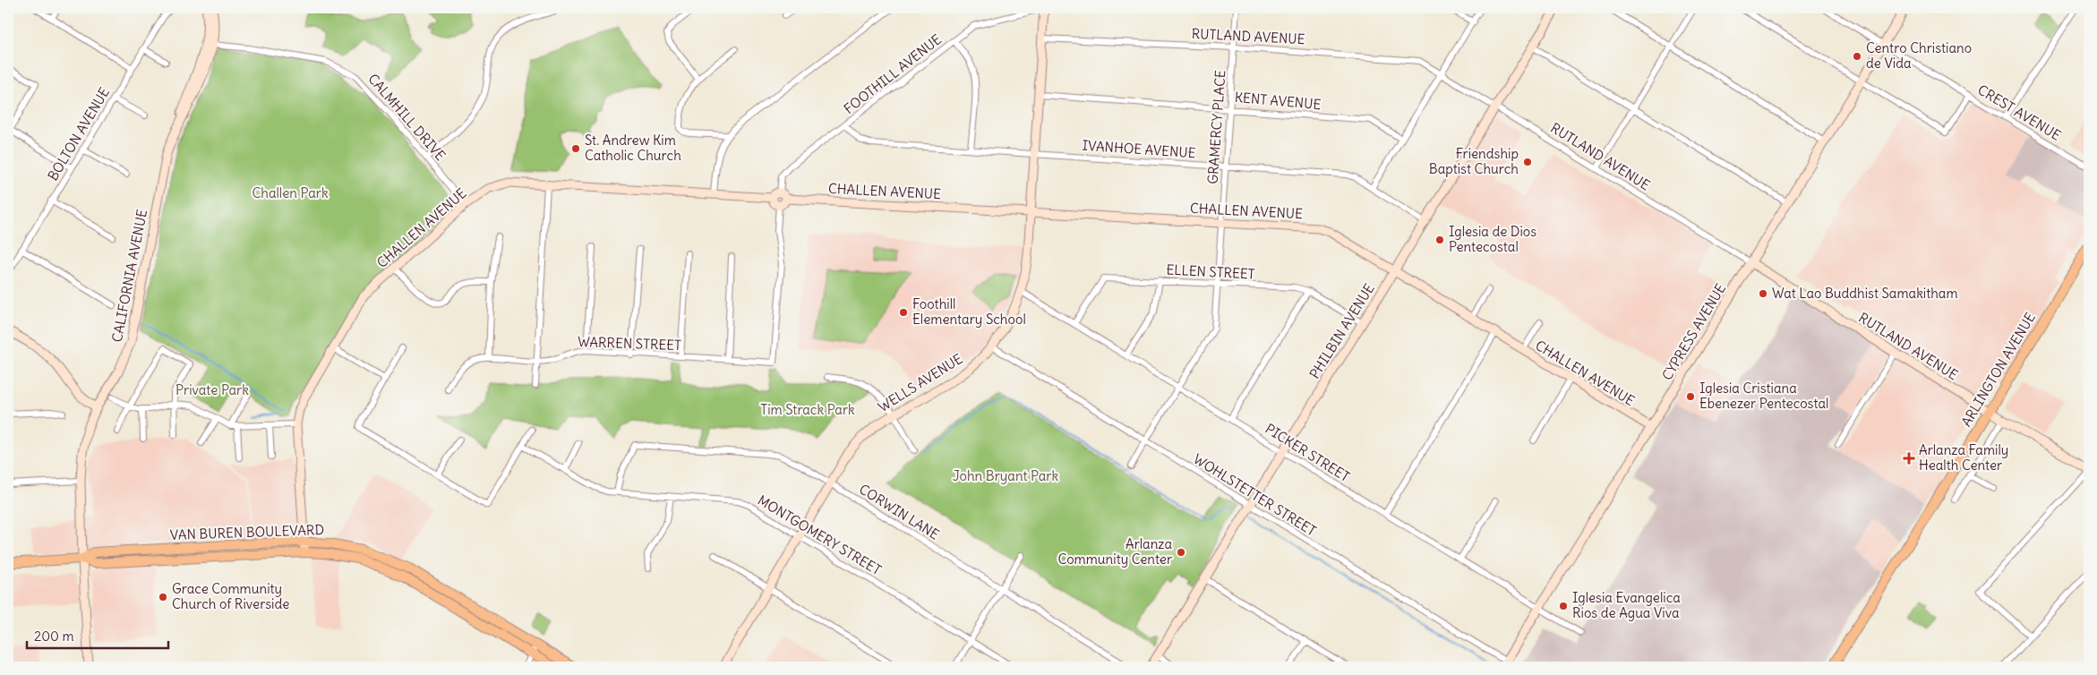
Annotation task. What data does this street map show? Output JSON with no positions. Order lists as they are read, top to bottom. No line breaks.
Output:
{"streets":{"main road":["ARLINGTON AVENUE","VAN BUREN BOULEVARD"],"street":["RUTLAND AVENUE","FOOTHILL AVENUE","KENT AVENUE","CREST AVENUE","CALMHILL DRIVE","GRAMERCY PLACE","BOLTON AVENUE","IVANHOE AVENUE","CHALLEN AVENUE","ELLEN STREET","CALIFORNIA AVENUE","PHILBIN AVENUE","CYPRESS AVENUE","WARREN STREET","WELLS AVENUE","PICKER STREET","WOHLSTETTER STREET","CORWIN LANE","MONTGOMERY STREET"]},"crossings":[["RUTLAND AVENUE","GRAMERCY PLACE"],["RUTLAND AVENUE","PHILBIN AVENUE"],["RUTLAND AVENUE","CYPRESS AVENUE"],["RUTLAND AVENUE","ARLINGTON AVENUE"],["RUTLAND AVENUE","WELLS AVENUE"],["FOOTHILL AVENUE","IVANHOE AVENUE"],["FOOTHILL AVENUE","CHALLEN AVENUE"],["FOOTHILL AVENUE","WARREN STREET"],["FOOTHILL AVENUE","WELLS AVENUE"],["KENT AVENUE","GRAMERCY PLACE"],["KENT AVENUE","WELLS AVENUE"],["CREST AVENUE","CYPRESS AVENUE"],["CALMHILL DRIVE","CHALLEN AVENUE"],["CALMHILL DRIVE","CALIFORNIA AVENUE"],["GRAMERCY PLACE","IVANHOE AVENUE"],["GRAMERCY PLACE","CHALLEN AVENUE"],["GRAMERCY PLACE","ELLEN STREET"],["GRAMERCY PLACE","PICKER STREET"],["GRAMERCY PLACE","WOHLSTETTER STREET"],["IVANHOE AVENUE","PHILBIN AVENUE"],["IVANHOE AVENUE","WELLS AVENUE"],["CHALLEN AVENUE","PHILBIN AVENUE"],["CHALLEN AVENUE","CYPRESS AVENUE"],["CHALLEN AVENUE","WARREN STREET"],["CHALLEN AVENUE","WELLS AVENUE"],["CHALLEN AVENUE","VAN BUREN BOULEVARD"],["ELLEN STREET","PHILBIN AVENUE"],["ELLEN STREET","PICKER STREET"],["CALIFORNIA AVENUE","VAN BUREN BOULEVARD"],["PHILBIN AVENUE","PICKER STREET"],["PHILBIN AVENUE","WOHLSTETTER STREET"],["CYPRESS AVENUE","PICKER STREET"],["CYPRESS AVENUE","WOHLSTETTER STREET"],["WELLS AVENUE","PICKER STREET"],["WELLS AVENUE","WOHLSTETTER STREET"],["WELLS AVENUE","CORWIN LANE"],["WELLS AVENUE","MONTGOMERY STREET"],["CORWIN LANE","MONTGOMERY STREET"]],"parks":["Challen Park","Private Park","Tim Strack Park","John Bryant Park"],"places":{"other":["Centro Christiano de Vida","St. Andrew Kim Catholic Church","Friendship Baptist Church","Iglesia de Dios Pentecostal","Wat Lao Buddhist Samakitham","Foothill Elementary School","Iglesia Cristiana Ebenezer Pentecostal","Arlanza Community Center","Grace Community Church of Riverside","Iglesia Evangelica Rios de Agua Viva"],"health":["Arlanza Family Health Center"]},"scale_bar":"200 m"}
